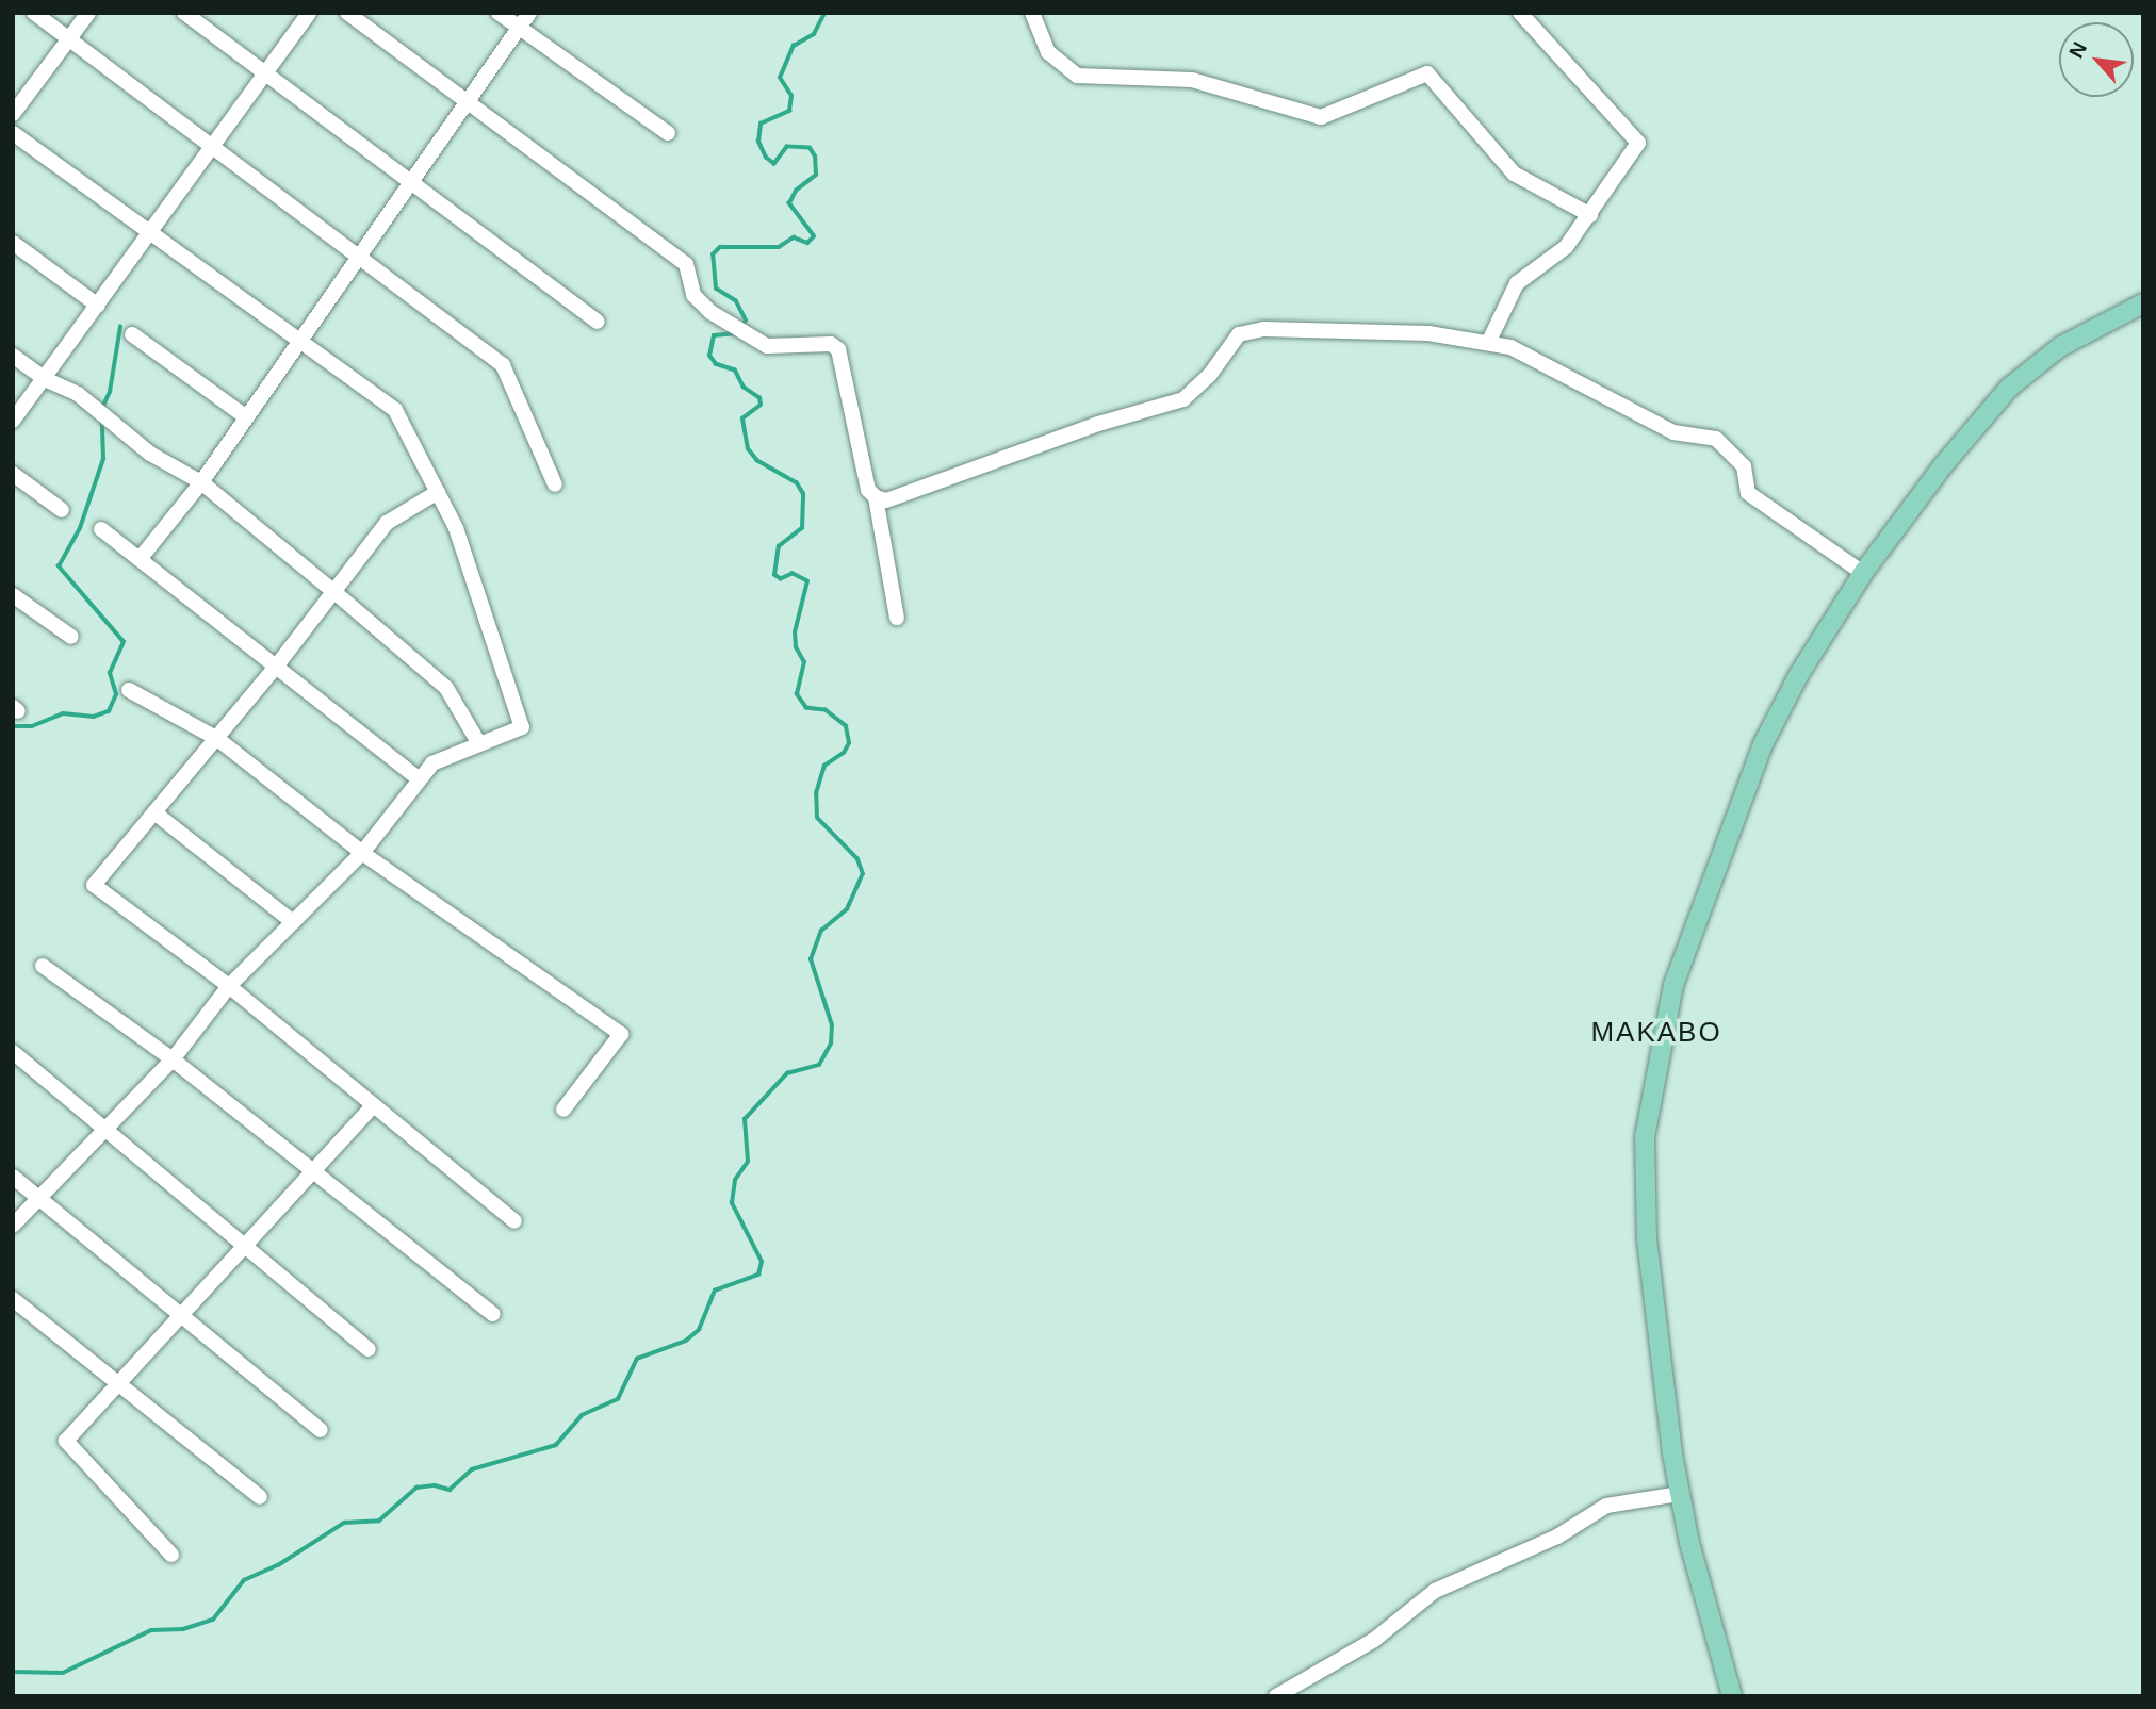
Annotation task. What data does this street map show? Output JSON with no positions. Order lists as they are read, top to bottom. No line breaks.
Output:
{"districts":["MAKABO"],"north":"top left"}
